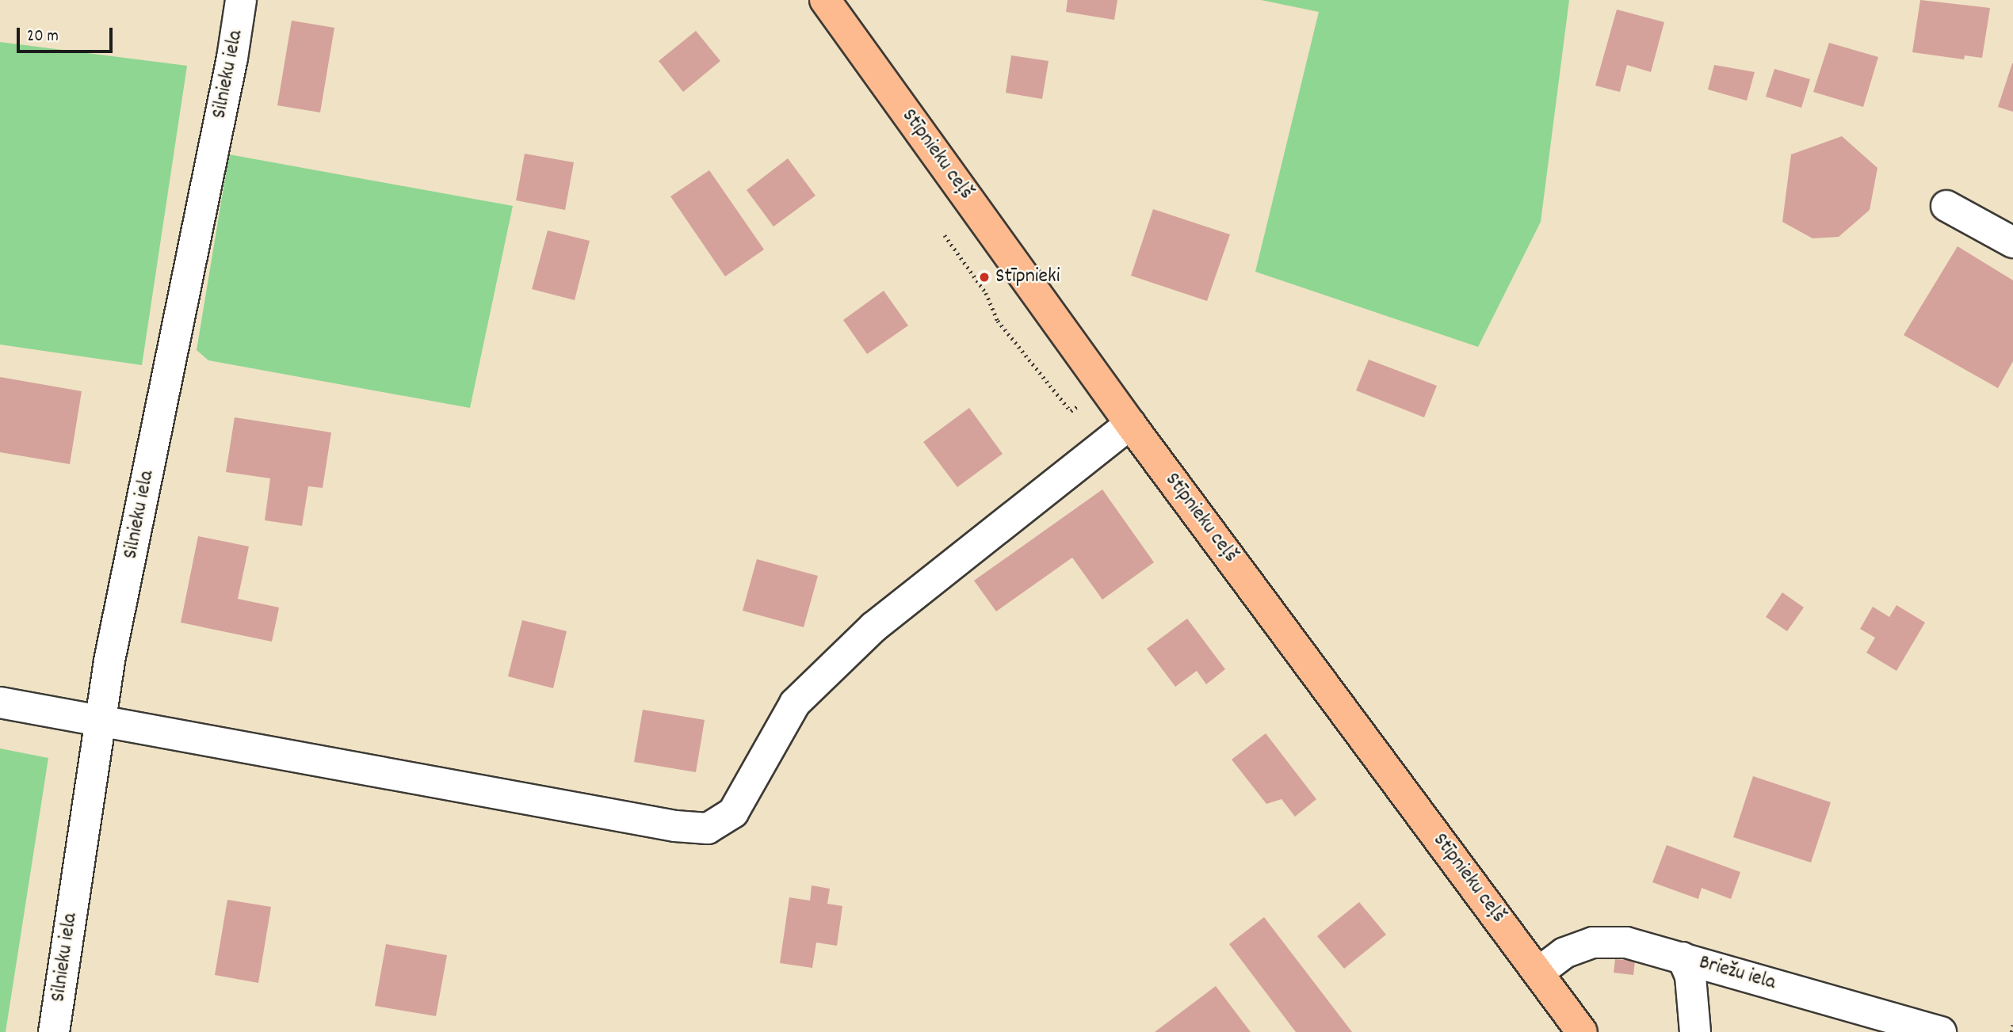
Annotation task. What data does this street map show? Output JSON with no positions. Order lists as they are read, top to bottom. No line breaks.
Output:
{"streets":{"main road":["Stīpnieku ceļš"],"street":["Silnieku iela","Briežu iela"]},"crossings":[["Stīpnieku ceļš","Briežu iela"]],"places":["Stīpnieki"],"scale_bar":"20 m"}
